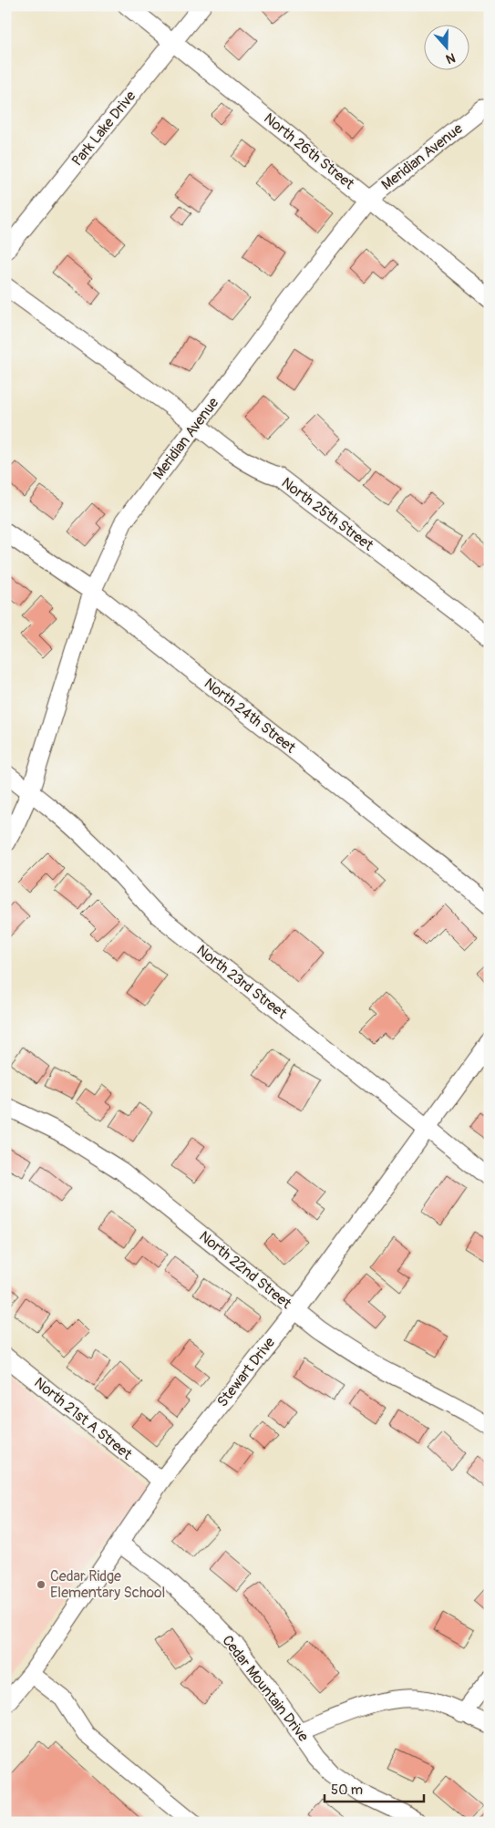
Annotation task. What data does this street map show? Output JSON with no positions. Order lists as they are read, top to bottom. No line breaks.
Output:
{"streets":{"street":["Park Lake Drive","North 26th Street","Meridian Avenue","North 25th Street","North 24th Street","North 23rd Street","North 22nd Street","Stewart Drive","North 21st A Street","Cedar Mountain Drive"]},"crossings":[["Park Lake Drive","North 26th Street"],["North 26th Street","Meridian Avenue"],["Meridian Avenue","North 25th Street"],["Meridian Avenue","North 24th Street"],["Meridian Avenue","North 23rd Street"],["North 23rd Street","Stewart Drive"],["North 22nd Street","Stewart Drive"],["Stewart Drive","North 21st A Street"],["Stewart Drive","Cedar Mountain Drive"]],"places":["Cedar Ridge Elementary School"],"scale_bar":"50 m","north":"bottom"}
